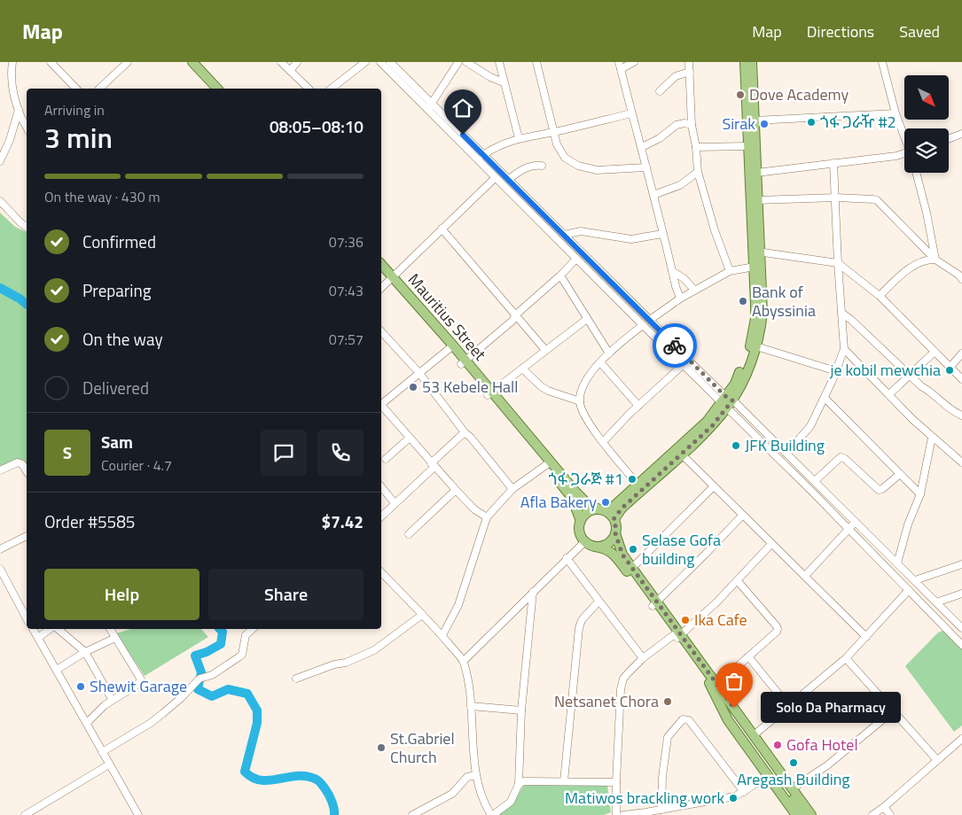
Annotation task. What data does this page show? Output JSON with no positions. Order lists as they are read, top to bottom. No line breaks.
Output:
{"streets":{"main road":["Mauritius Street"]},"places":["Dove Academy","ጎፋ ጋራዥ #2","Sirak","Bank of Abyssinia","je kobil mewchia","53 Kebele Hall","JFK Building","ጎፋ ጋራጅ #1","Afla Bakery","Selase Gofa building","Ika Cafe","Shewit Garage","Netsanet Chora","Solo Da Pharmacy","Gofa Hotel","St.Gabriel Church","Aregash Building","Matiwos brackling work"],"north":"bottom right","page":{"header":"Map","nav":["Map","Directions","Saved"],"heading":["3 min","Arriving in","08:05–08:10"],"panel":["Sam","Courier · 4.7","Order #5585","$7.42"],"bar":"On the way · 430 m","list":[["Confirmed","07:36"],["Preparing","07:43"],["On the way","07:57"],"Delivered"],"round":"S","buttons":["Help","Share"],"bubble":"Solo Da Pharmacy"}}
